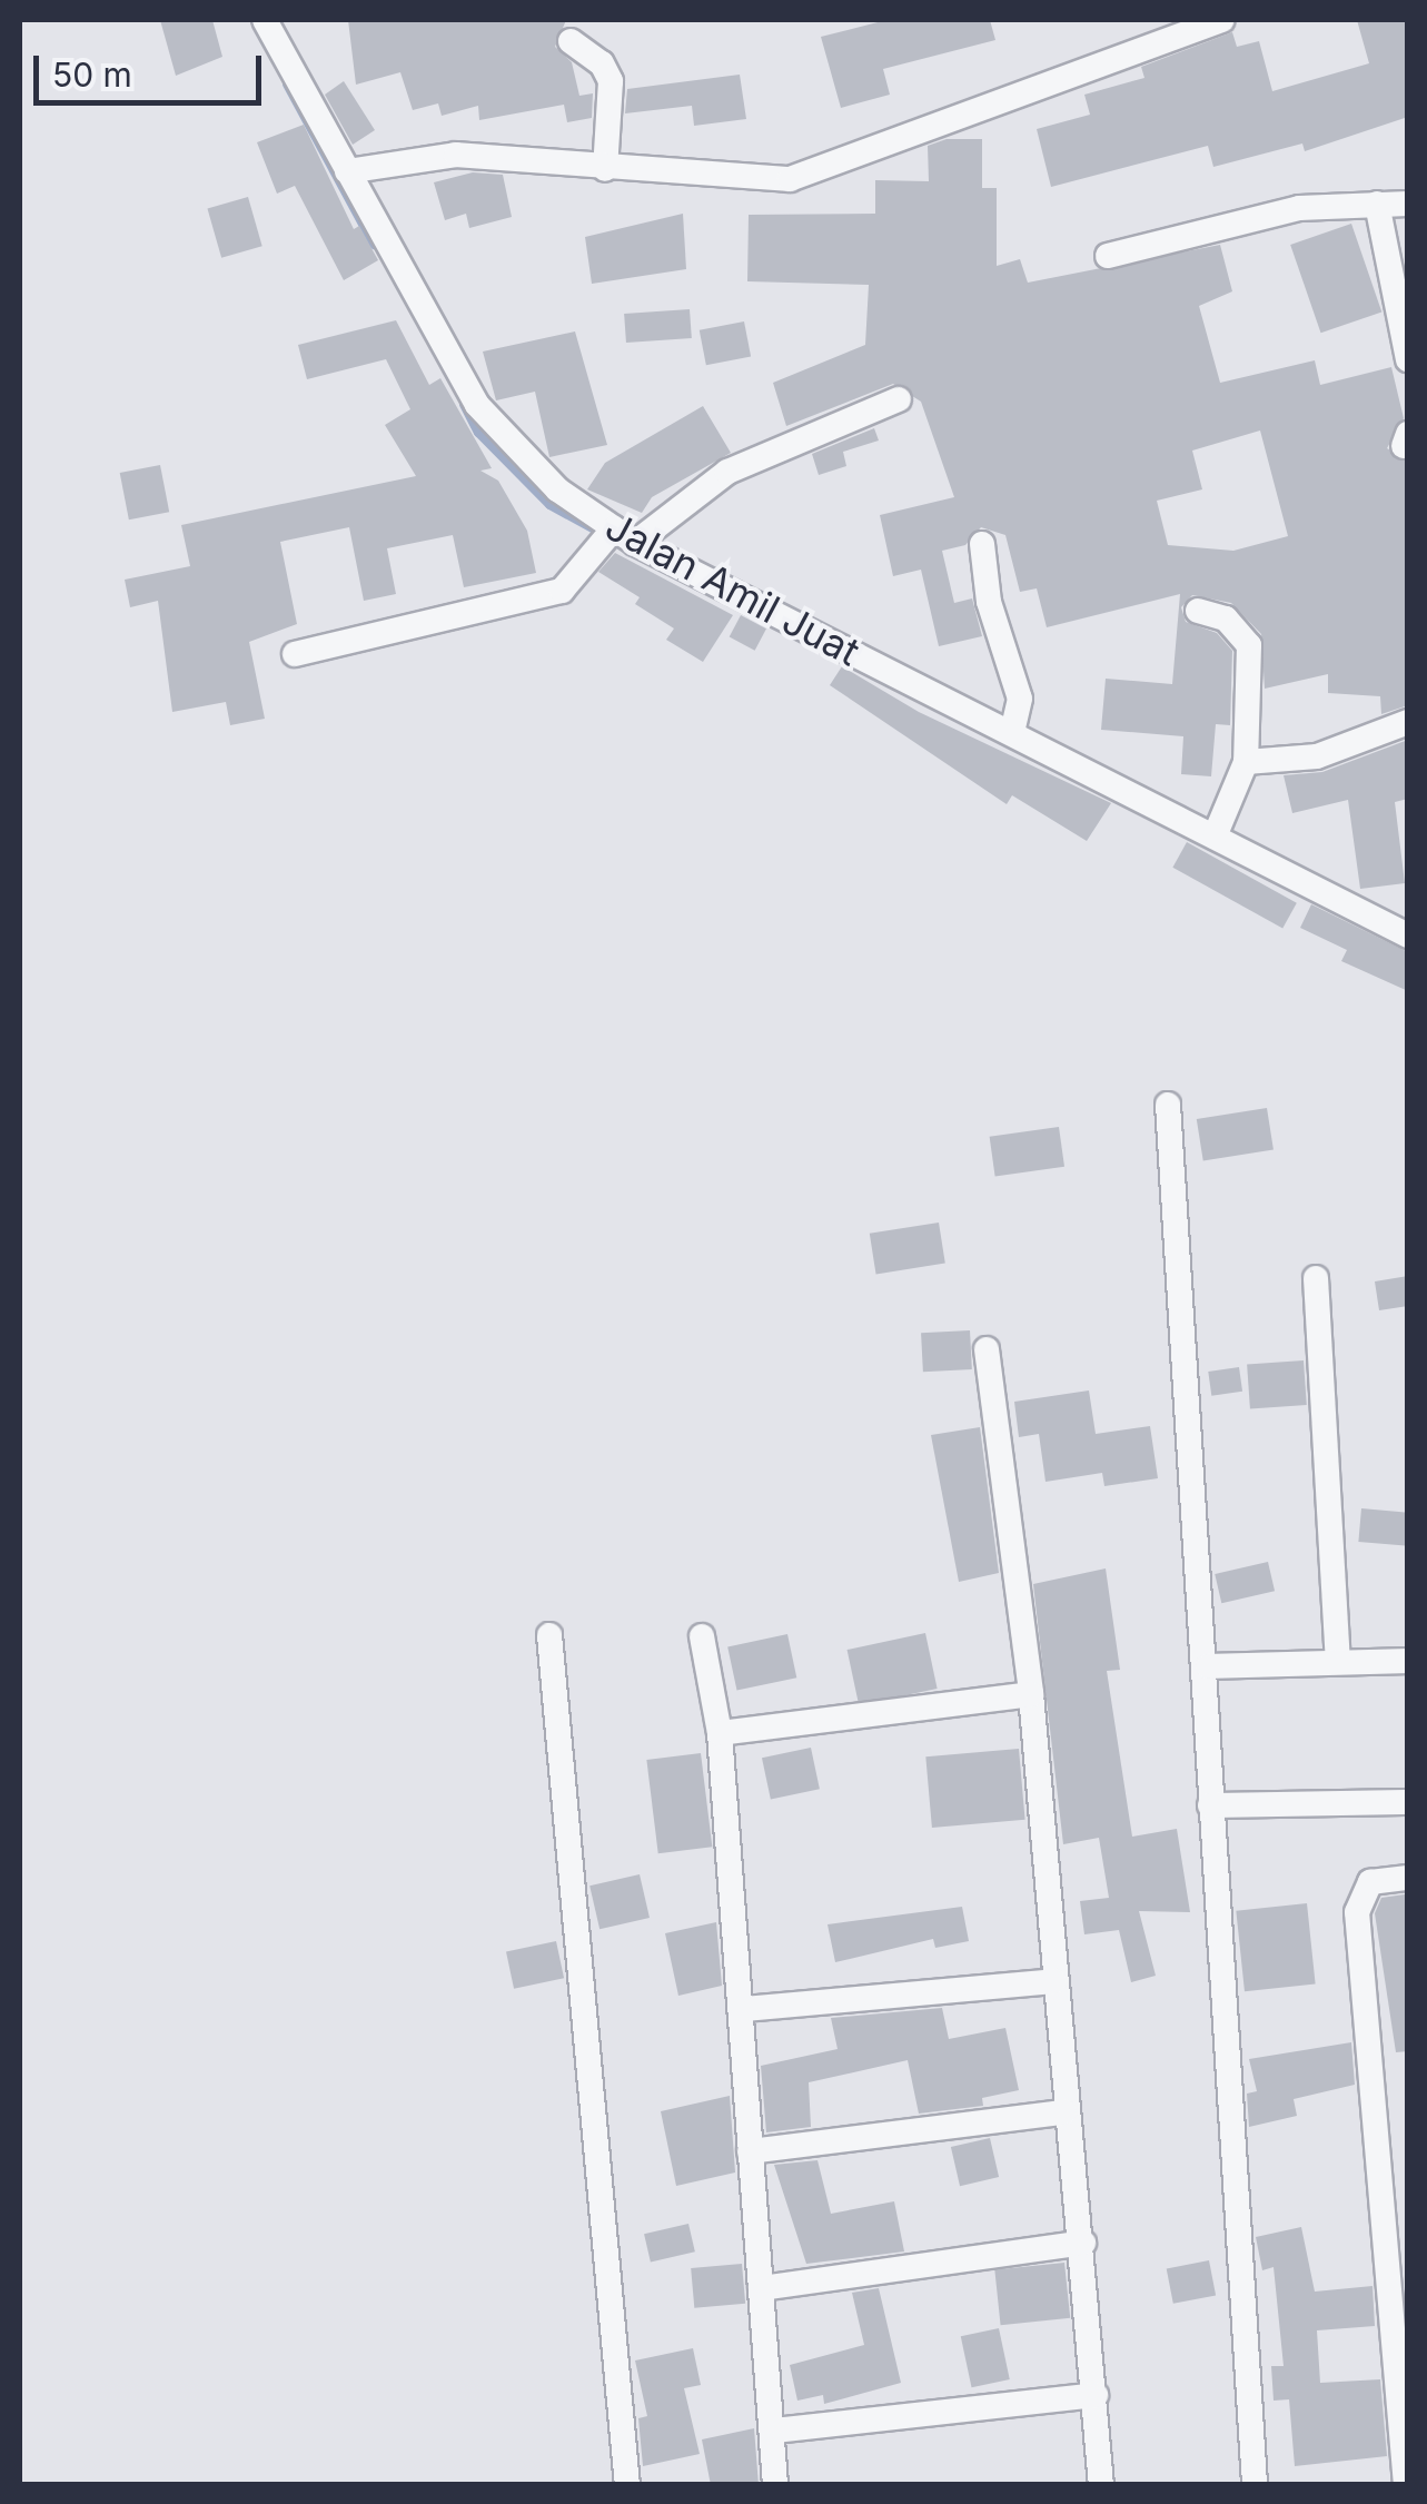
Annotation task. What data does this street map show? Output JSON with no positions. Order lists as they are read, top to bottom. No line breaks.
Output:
{"streets":{"street":["Jalan Amil Juat"]},"scale_bar":"50 m"}
